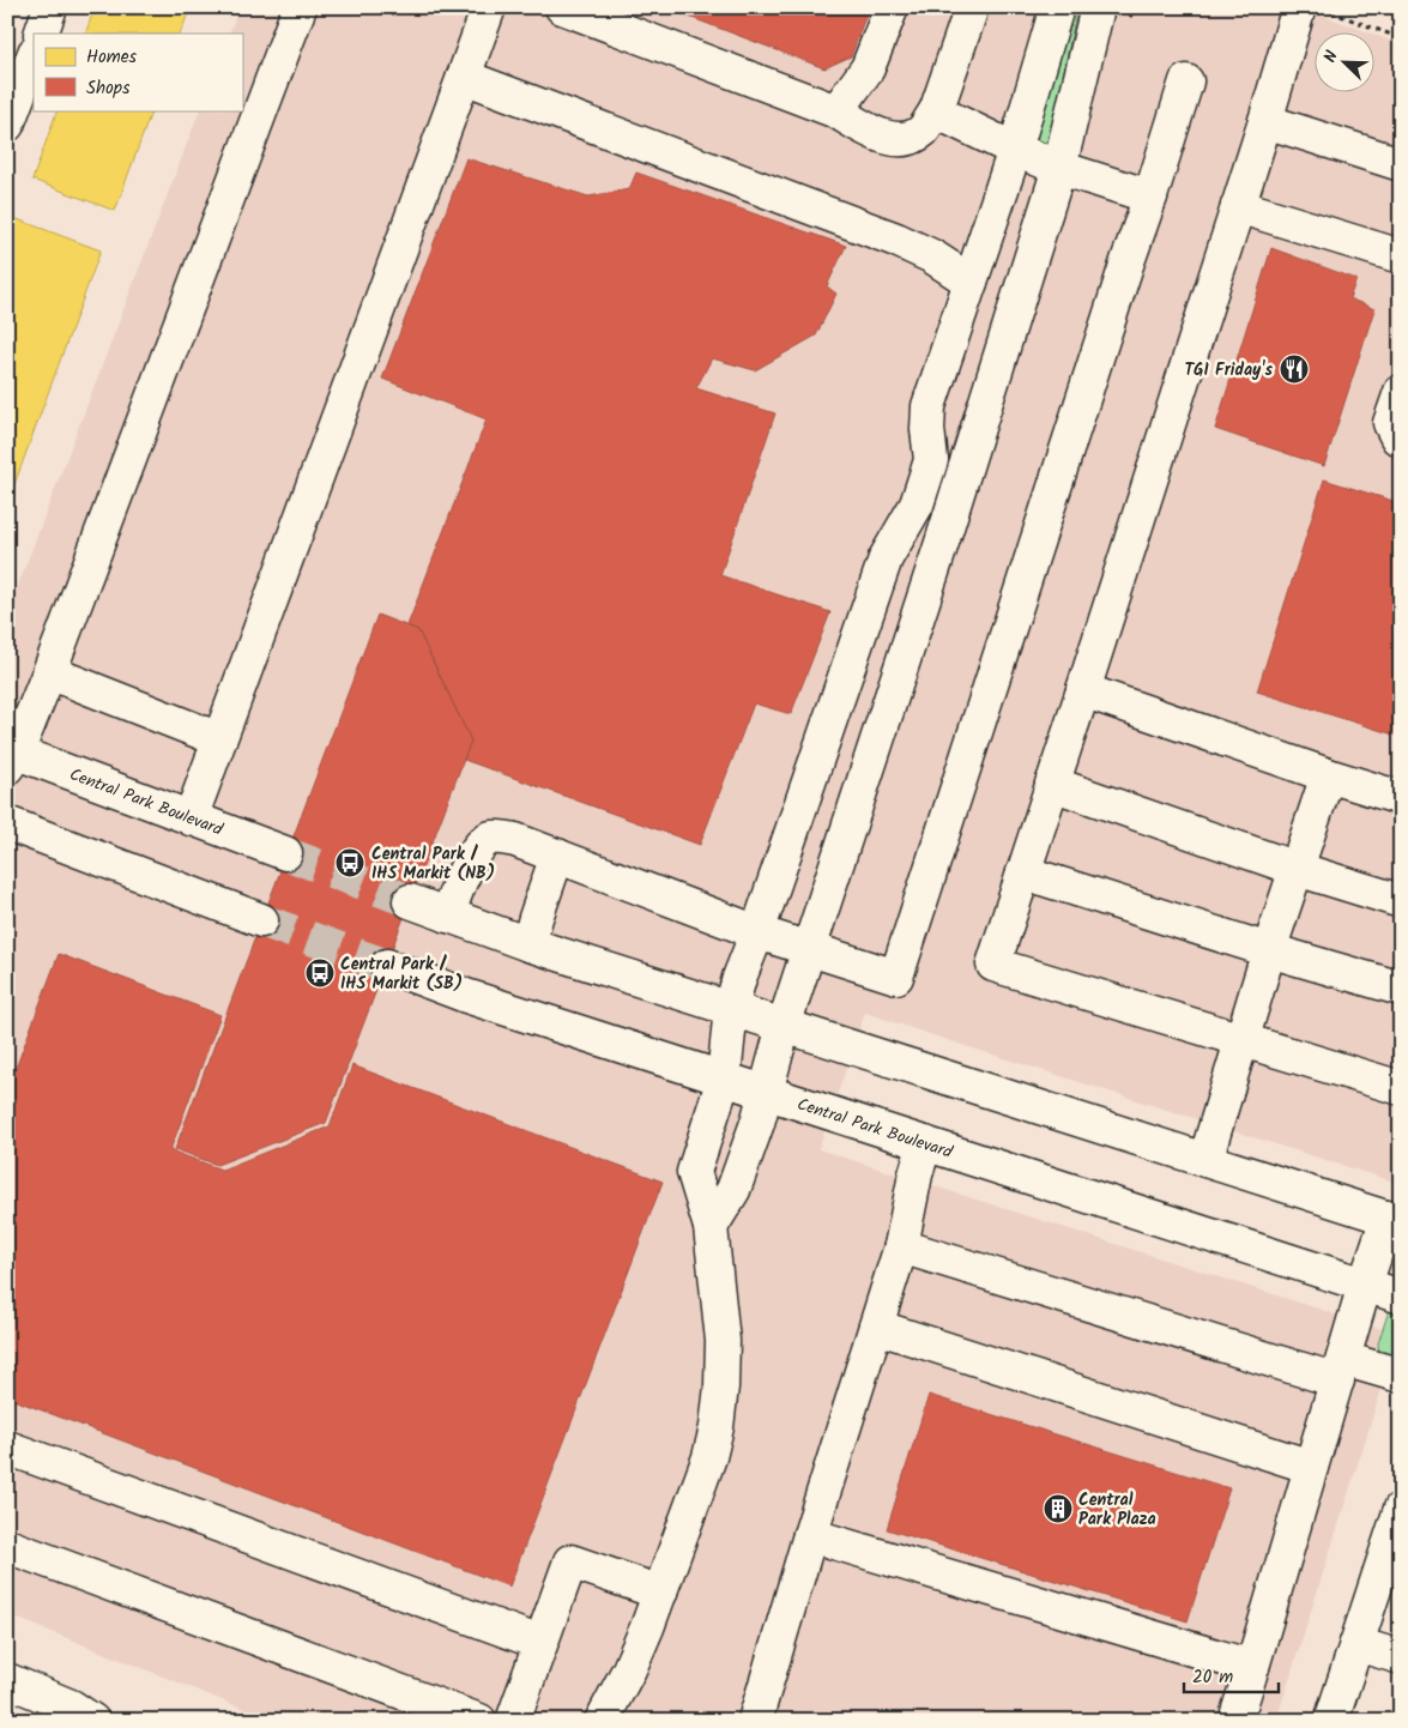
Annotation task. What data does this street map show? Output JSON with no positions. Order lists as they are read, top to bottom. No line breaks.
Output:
{"streets":{"street":["Central Park Boulevard"]},"places":{"restaurant":["TGI Friday's"],"bus stop":["Central Park / IHS Markit (NB)","Central Park / IHS Markit (SB)"],"building":["Central Park Plaza"]},"legend":["Homes","Shops"],"scale_bar":"20 m","north":"top left"}
